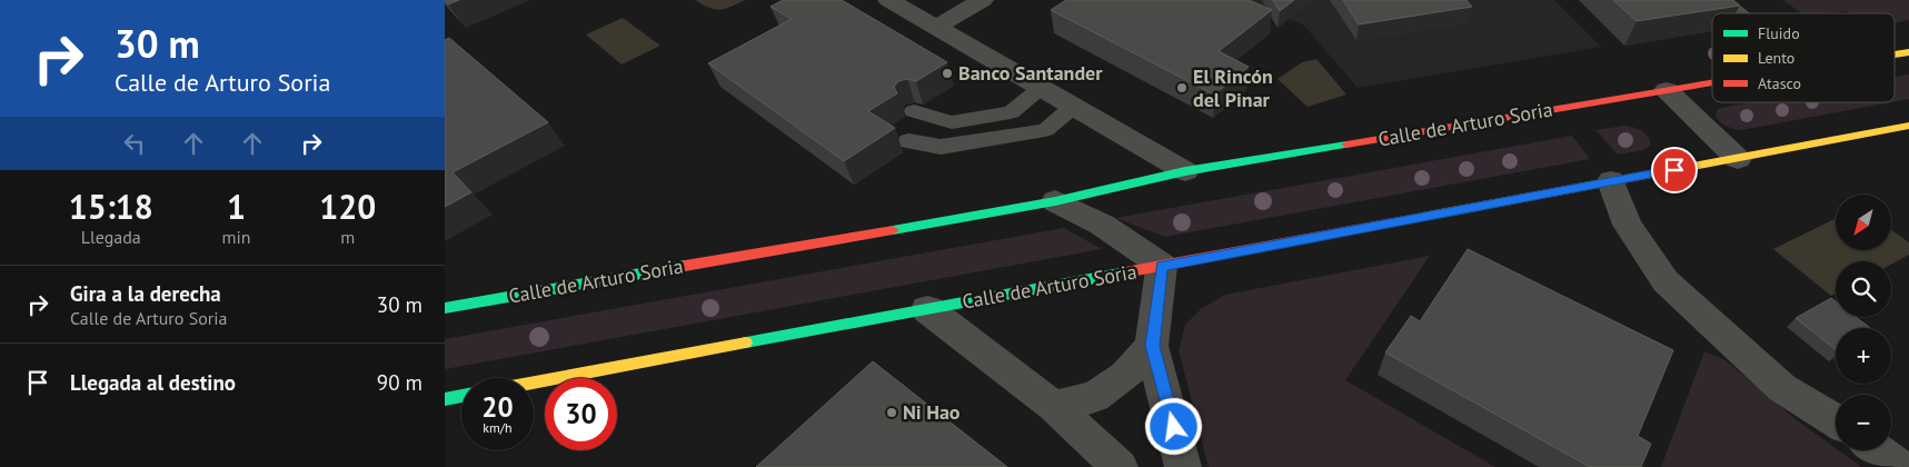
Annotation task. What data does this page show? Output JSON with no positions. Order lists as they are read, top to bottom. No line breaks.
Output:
{"streets":{"main road":["Calle de Arturo Soria"]},"places":["Banco Santander","El Rincón del Pinar","Ni Hao"],"legend":["Fluido","Lento","Atasco"],"north":"bottom left","page":{"turn":["30 m","Calle de Arturo Soria"],"eta":["15:18","Llegada","1","min","120","m"],"map_buttons":["+","−"],"list":[{"name":"Gira a la derecha","note":"Calle de Arturo Soria","value":"30 m"},{"name":"Llegada al destino","value":"90 m"}],"speed":"20 km/h","limit":"30"}}
